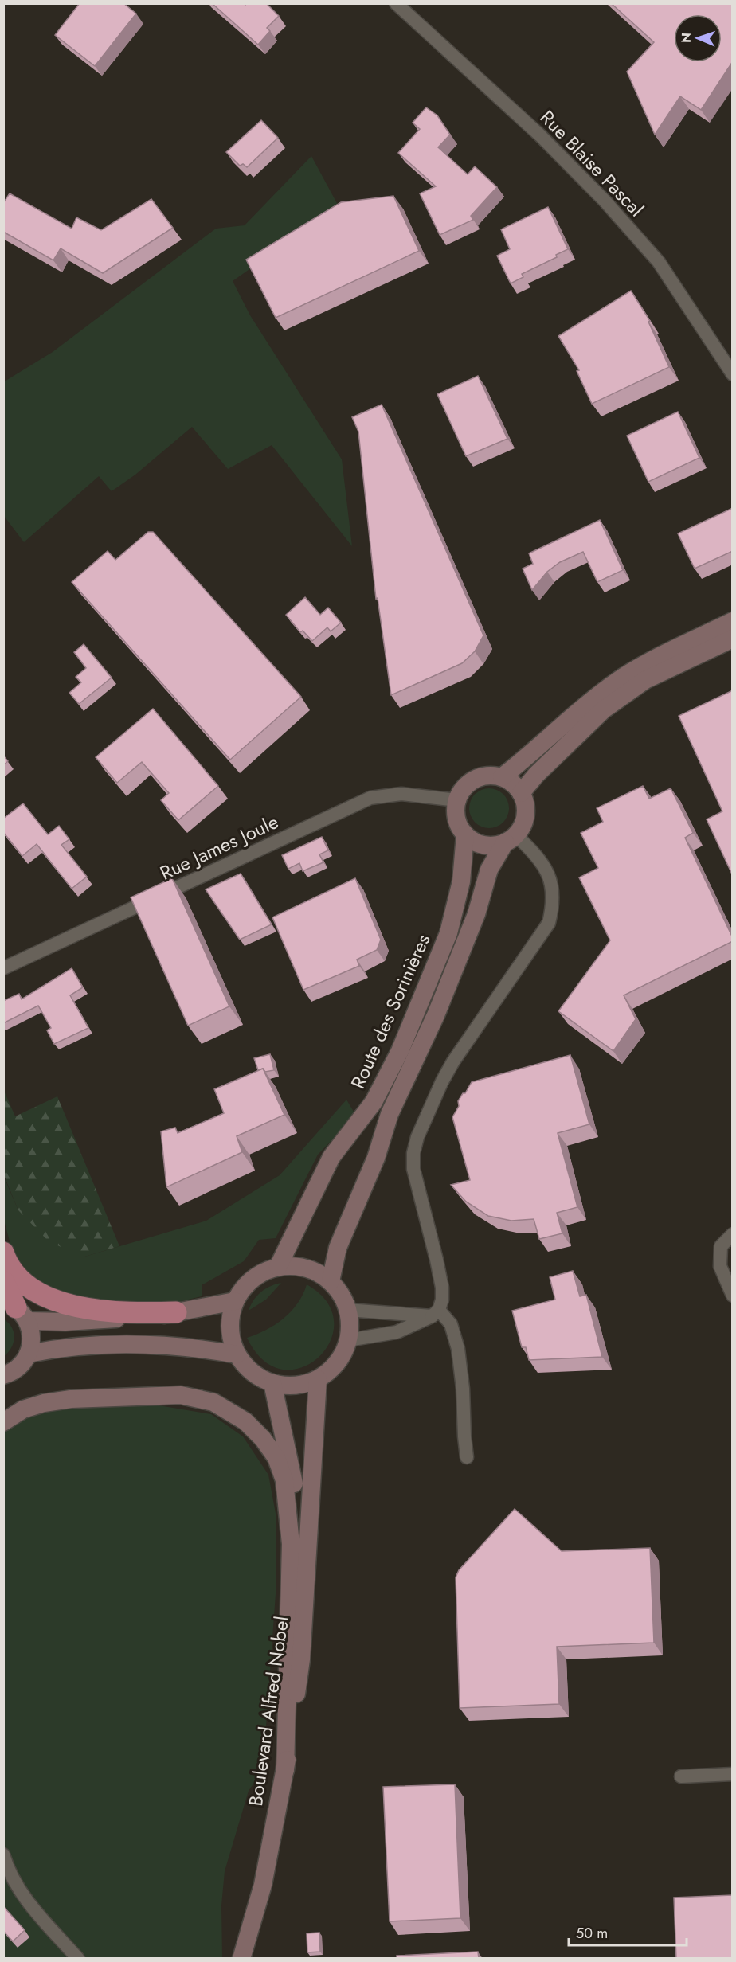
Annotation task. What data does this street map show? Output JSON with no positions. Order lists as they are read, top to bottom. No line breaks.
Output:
{"streets":{"main road":["Route des Sorinières","Boulevard Alfred Nobel"],"street":["Rue Blaise Pascal","Rue James Joule"]},"crossings":[["Rue James Joule","Route des Sorinières"],["Route des Sorinières","Boulevard Alfred Nobel"]],"scale_bar":"50 m","north":"left"}
